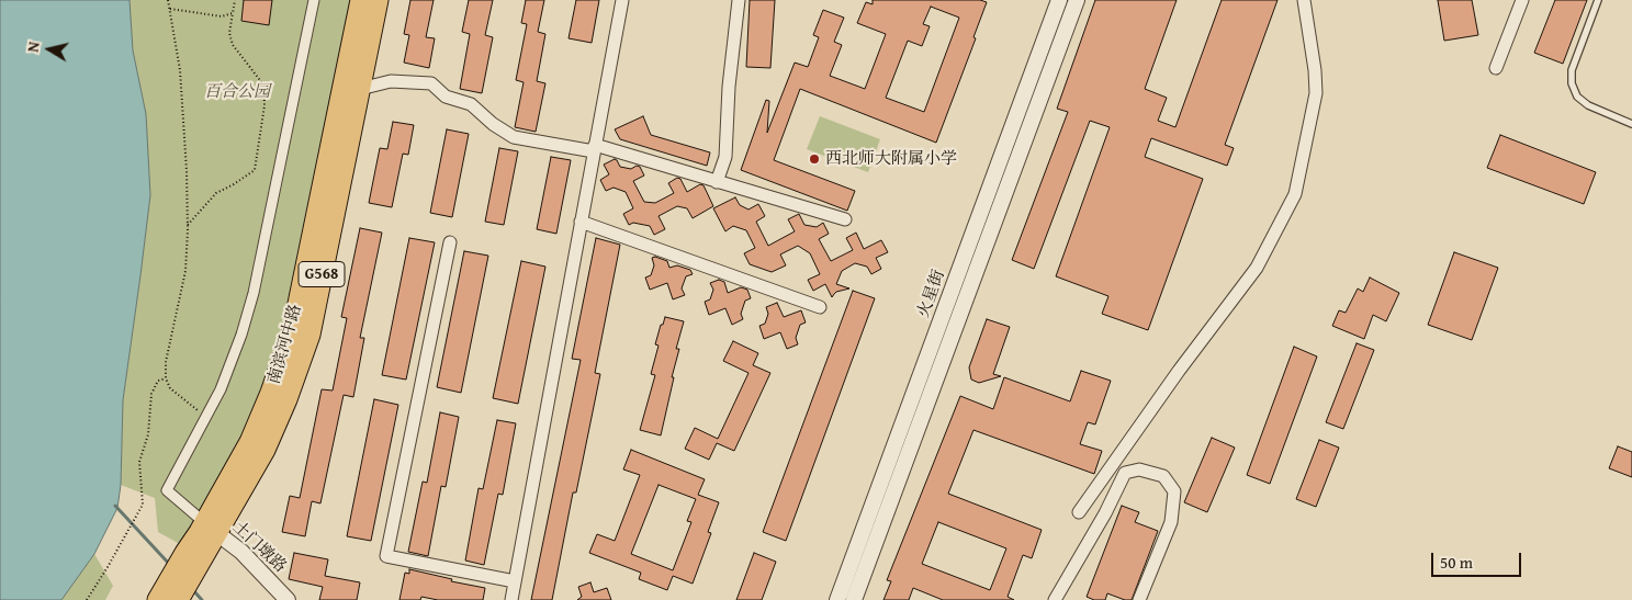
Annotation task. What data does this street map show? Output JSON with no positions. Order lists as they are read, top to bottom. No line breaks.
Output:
{"streets":{"highway":["G568","南滨河中路"],"street":["火星街","土门墩路"]},"crossings":[["南滨河中路","土门墩路"]],"parks":["百合公园"],"places":["西北师大附属小学"],"scale_bar":"50 m","north":"left"}
